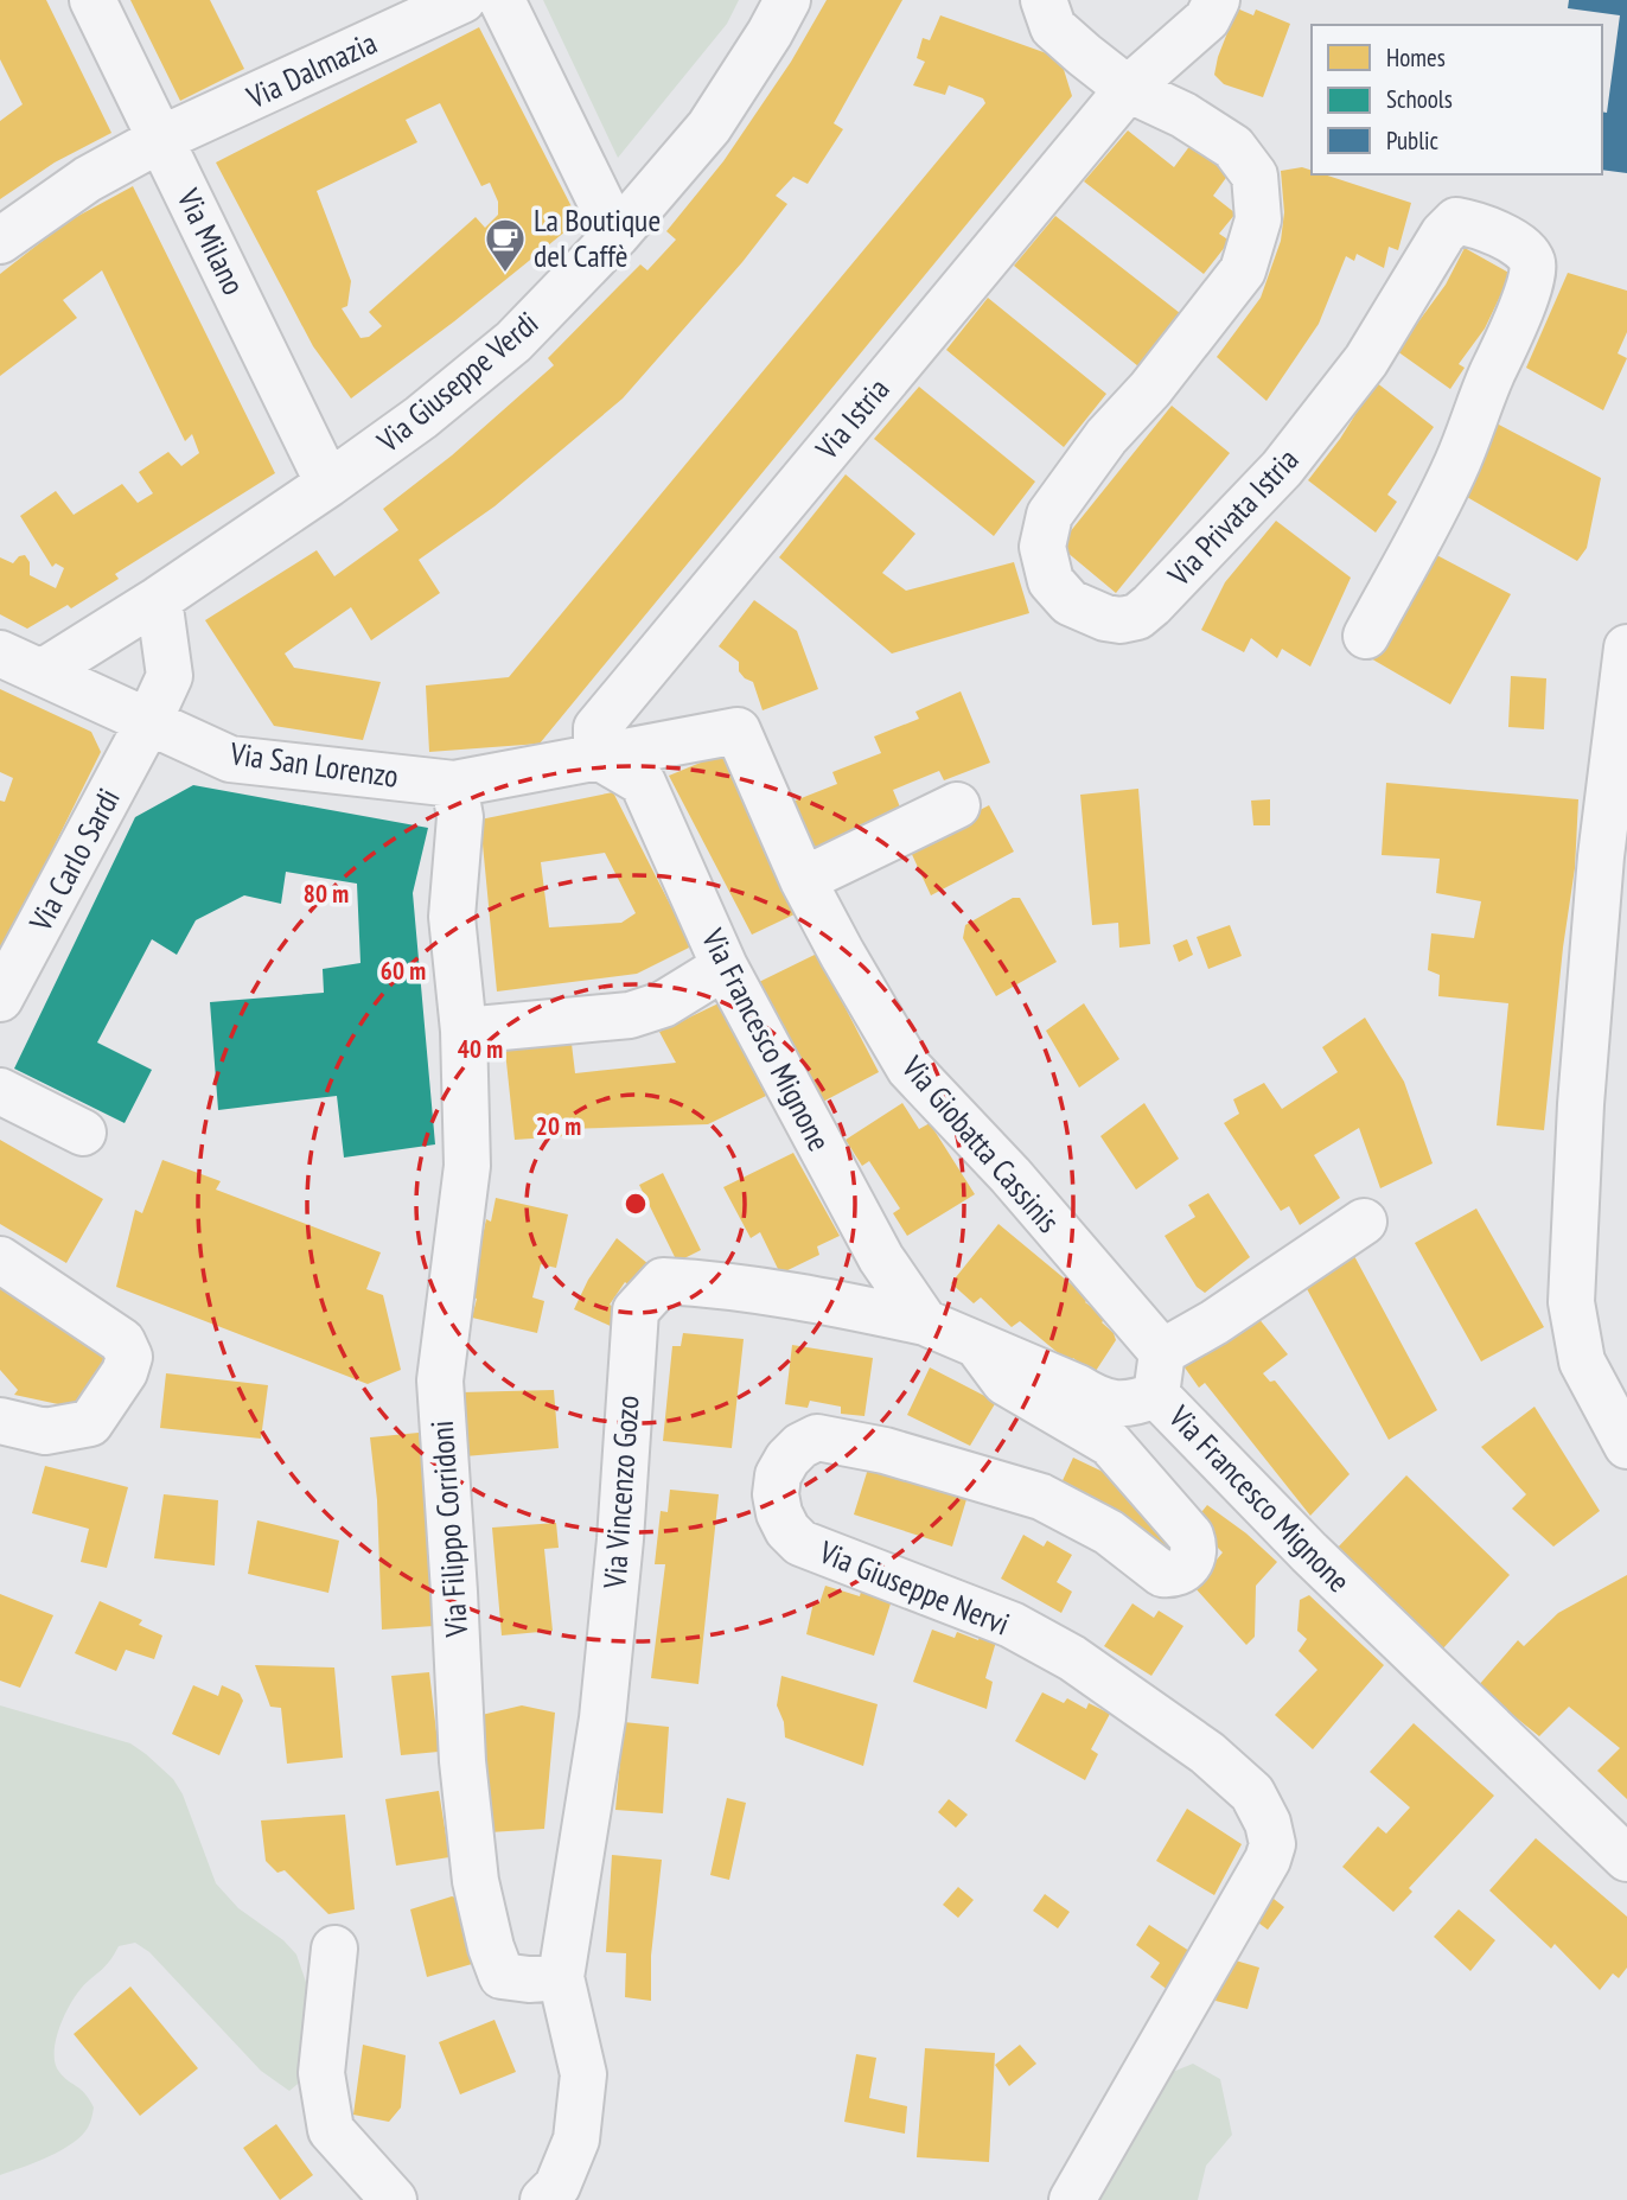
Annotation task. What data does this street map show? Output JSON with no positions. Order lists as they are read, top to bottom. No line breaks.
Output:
{"streets":{"street":["Via Dalmazia","Via Milano","Via Giuseppe Verdi","Via Istria","Via Privata Istria","Via San Lorenzo","Via Carlo Sardi","Via Francesco Mignone","Via Giobatta Cassinis","Via Vincenzo Gozo","Via Filippo Corridoni","Via Giuseppe Nervi"]},"crossings":[["Via Dalmazia","Via Milano"],["Via Milano","Via Giuseppe Verdi"],["Via Giuseppe Verdi","Via San Lorenzo"],["Via Giuseppe Verdi","Via Carlo Sardi"],["Via Istria","Via Privata Istria"],["Via Istria","Via San Lorenzo"],["Via Istria","Via Francesco Mignone"],["Via San Lorenzo","Via Carlo Sardi"],["Via San Lorenzo","Via Francesco Mignone"],["Via San Lorenzo","Via Giobatta Cassinis"],["Via San Lorenzo","Via Filippo Corridoni"],["Via Francesco Mignone","Via Giobatta Cassinis"],["Via Francesco Mignone","Via Vincenzo Gozo"],["Via Francesco Mignone","Via Giuseppe Nervi"],["Via Vincenzo Gozo","Via Filippo Corridoni"]],"places":{"cafe":["La Boutique del Caffè"]},"legend":["Homes","Schools","Public"],"rings":["80 m","60 m","40 m","20 m"]}
